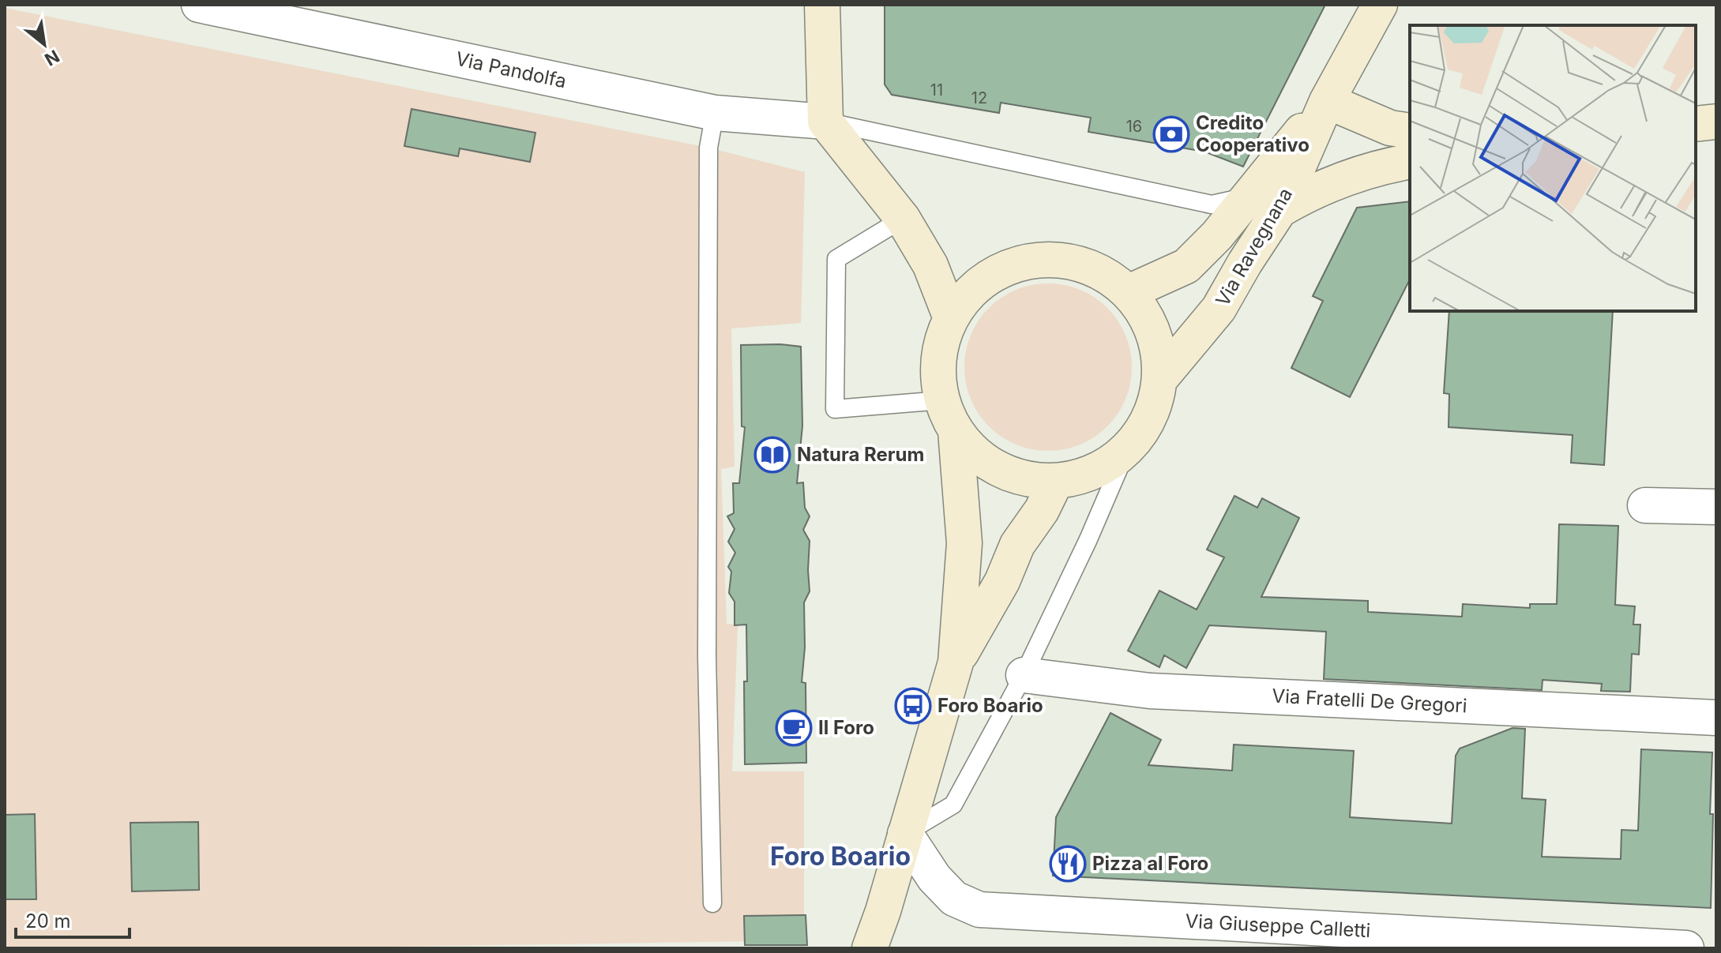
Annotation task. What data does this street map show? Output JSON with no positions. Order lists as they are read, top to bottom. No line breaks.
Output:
{"streets":{"main road":["Via Ravegnana"],"street":["Via Pandolfa","Via Fratelli De Gregori","Via Giuseppe Calletti"]},"districts":["Foro Boario"],"places":{"bank":["Credito Cooperativo"],"library":["Natura Rerum"],"bus stop":["Foro Boario"],"cafe":["Il Foro"],"restaurant":["Pizza al Foro"]},"house_numbers":["11","12","16"],"scale_bar":"20 m","north":"bottom right"}
